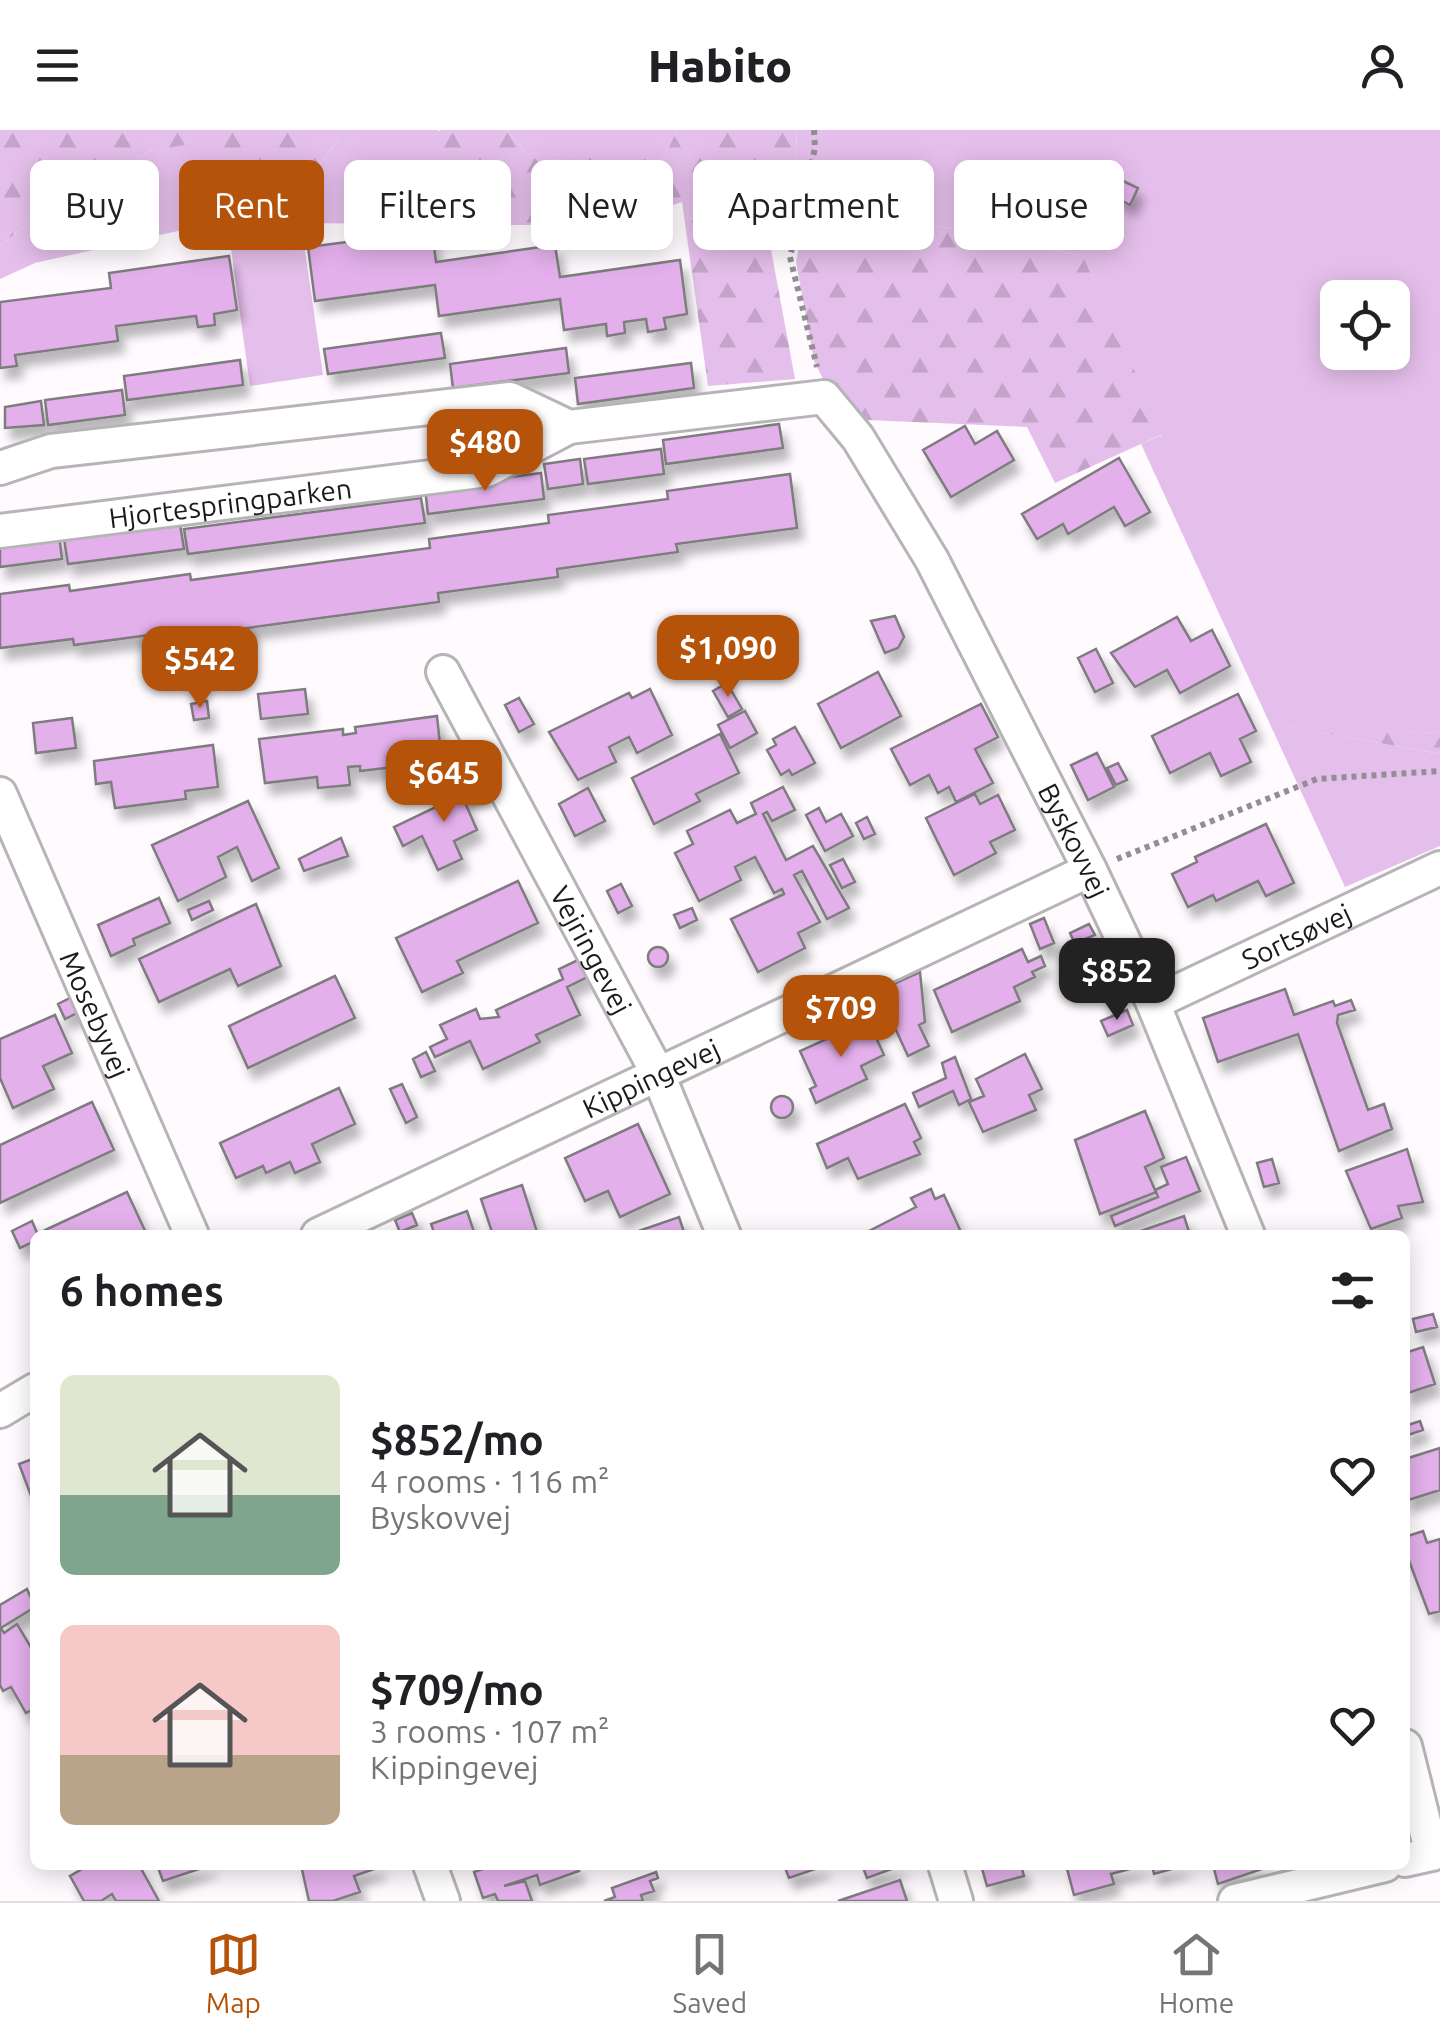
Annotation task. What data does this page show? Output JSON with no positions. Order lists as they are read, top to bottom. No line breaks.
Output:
{"streets":{"street":["Hjortespringparken","Byskovvej","Sortsøvej","Vejringevej","Mosebyvej","Kippingevej"]},"crossings":[["Hjortespringparken","Byskovvej"],["Byskovvej","Sortsøvej"],["Byskovvej","Kippingevej"],["Vejringevej","Kippingevej"]],"page":{"header":"Habito","chip":["Buy","Rent","Filters","New","Apartment","House"],"price":["$480","$1,090","$542","$645","$852","$709"],"heading":"6 homes","list":[{"name":"$852/mo","note":"4 rooms · 116 m² · Byskovvej"},{"name":"$709/mo","note":"3 rooms · 107 m² · Kippingevej"}],"tabs":["Map","Saved","Home"]}}
